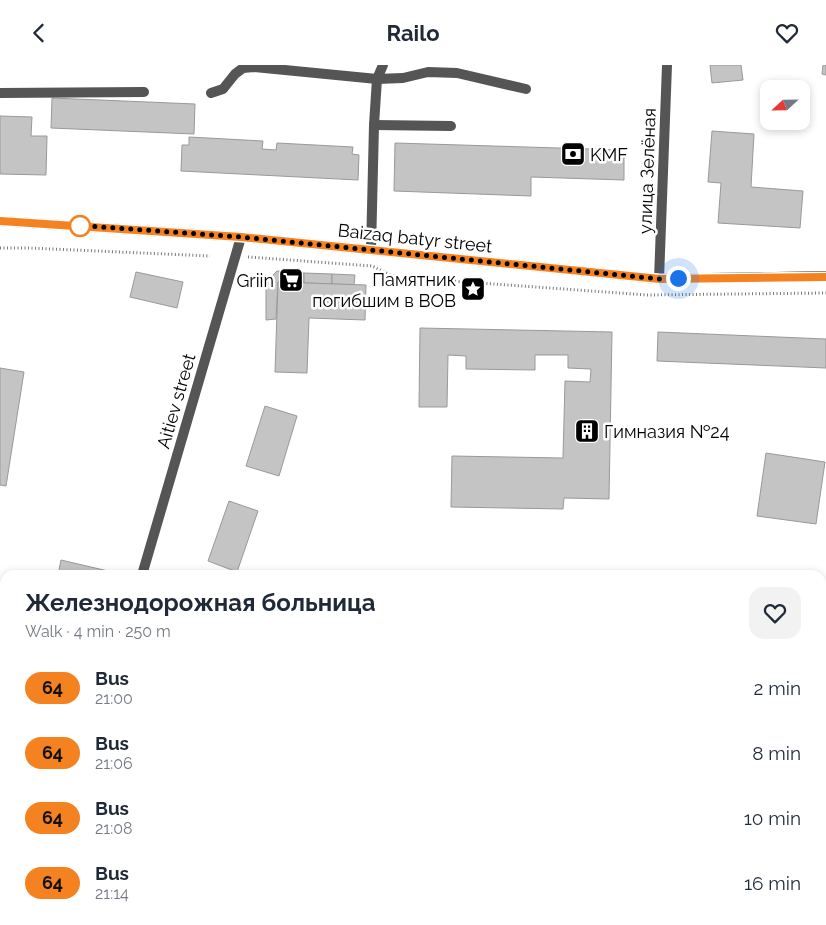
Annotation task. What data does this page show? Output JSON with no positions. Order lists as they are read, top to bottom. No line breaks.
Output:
{"streets":{"main road":["Baizaq batyr street"],"street":["улица Зелёная","Aitiev street"]},"crossings":[["улица Зелёная","Baizaq batyr street"],["Baizaq batyr street","Aitiev street"]],"places":{"bank":["KMF"],"supermarket":["Griin"],"place":["Памятник погибшим в ВОВ"],"building":["Гимназия №24"]},"lines":["bus line 64"],"north":"left","page":{"header":"Railo","heading":["Железнодорожная больница","Walk · 4 min · 250 m"],"list":[{"mark":"64","name":"Bus","note":"21:00","value":"2 min"},{"mark":"64","name":"Bus","note":"21:06","value":"8 min"},{"mark":"64","name":"Bus","note":"21:08","value":"10 min"},{"mark":"64","name":"Bus","note":"21:14","value":"16 min"}]}}
